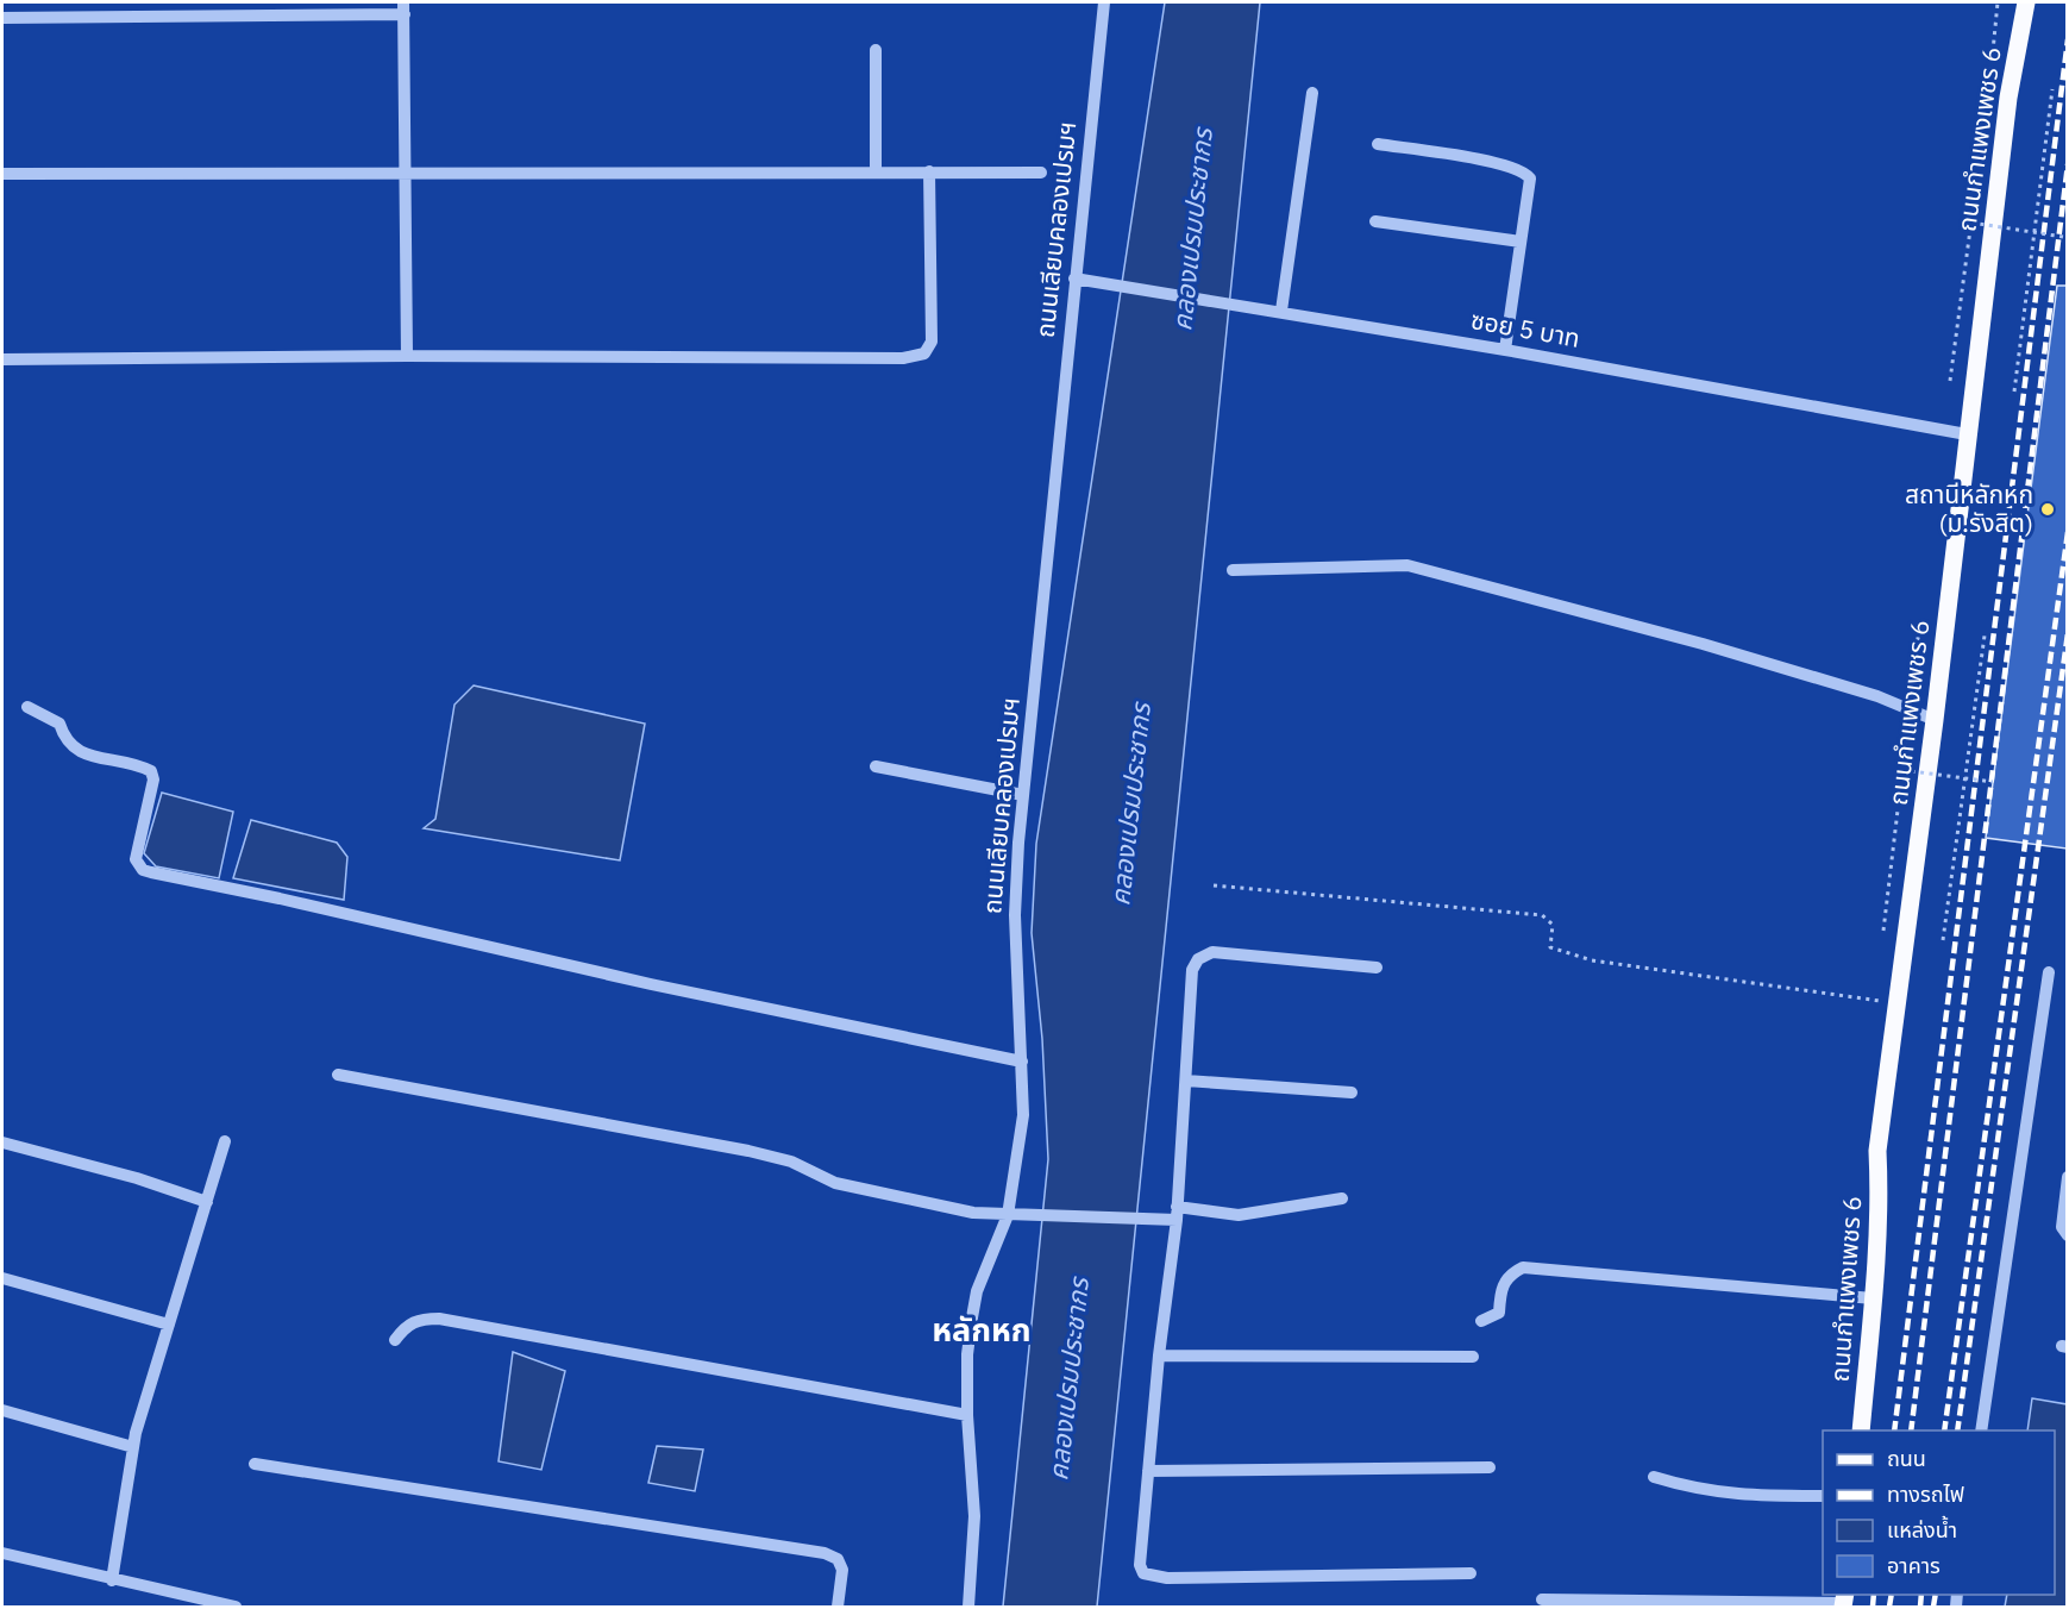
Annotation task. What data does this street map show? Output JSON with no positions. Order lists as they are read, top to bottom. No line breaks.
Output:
{"streets":{"main road":["ถนนกำแพงเพชร 6"],"street":["ถนนเลียบคลองเปรมฯ","ซอย 5 บาท"]},"crossings":[["ถนนกำแพงเพชร 6","ซอย 5 บาท"],["ถนนเลียบคลองเปรมฯ","ซอย 5 บาท"]],"districts":["หลักหก"],"water":["คลองเปรมประชากร"],"places":["สถานีหลักหก (ม.รังสิต)"],"legend":["ถนน","ทางรถไฟ","แหล่งน้ำ","อาคาร"]}
